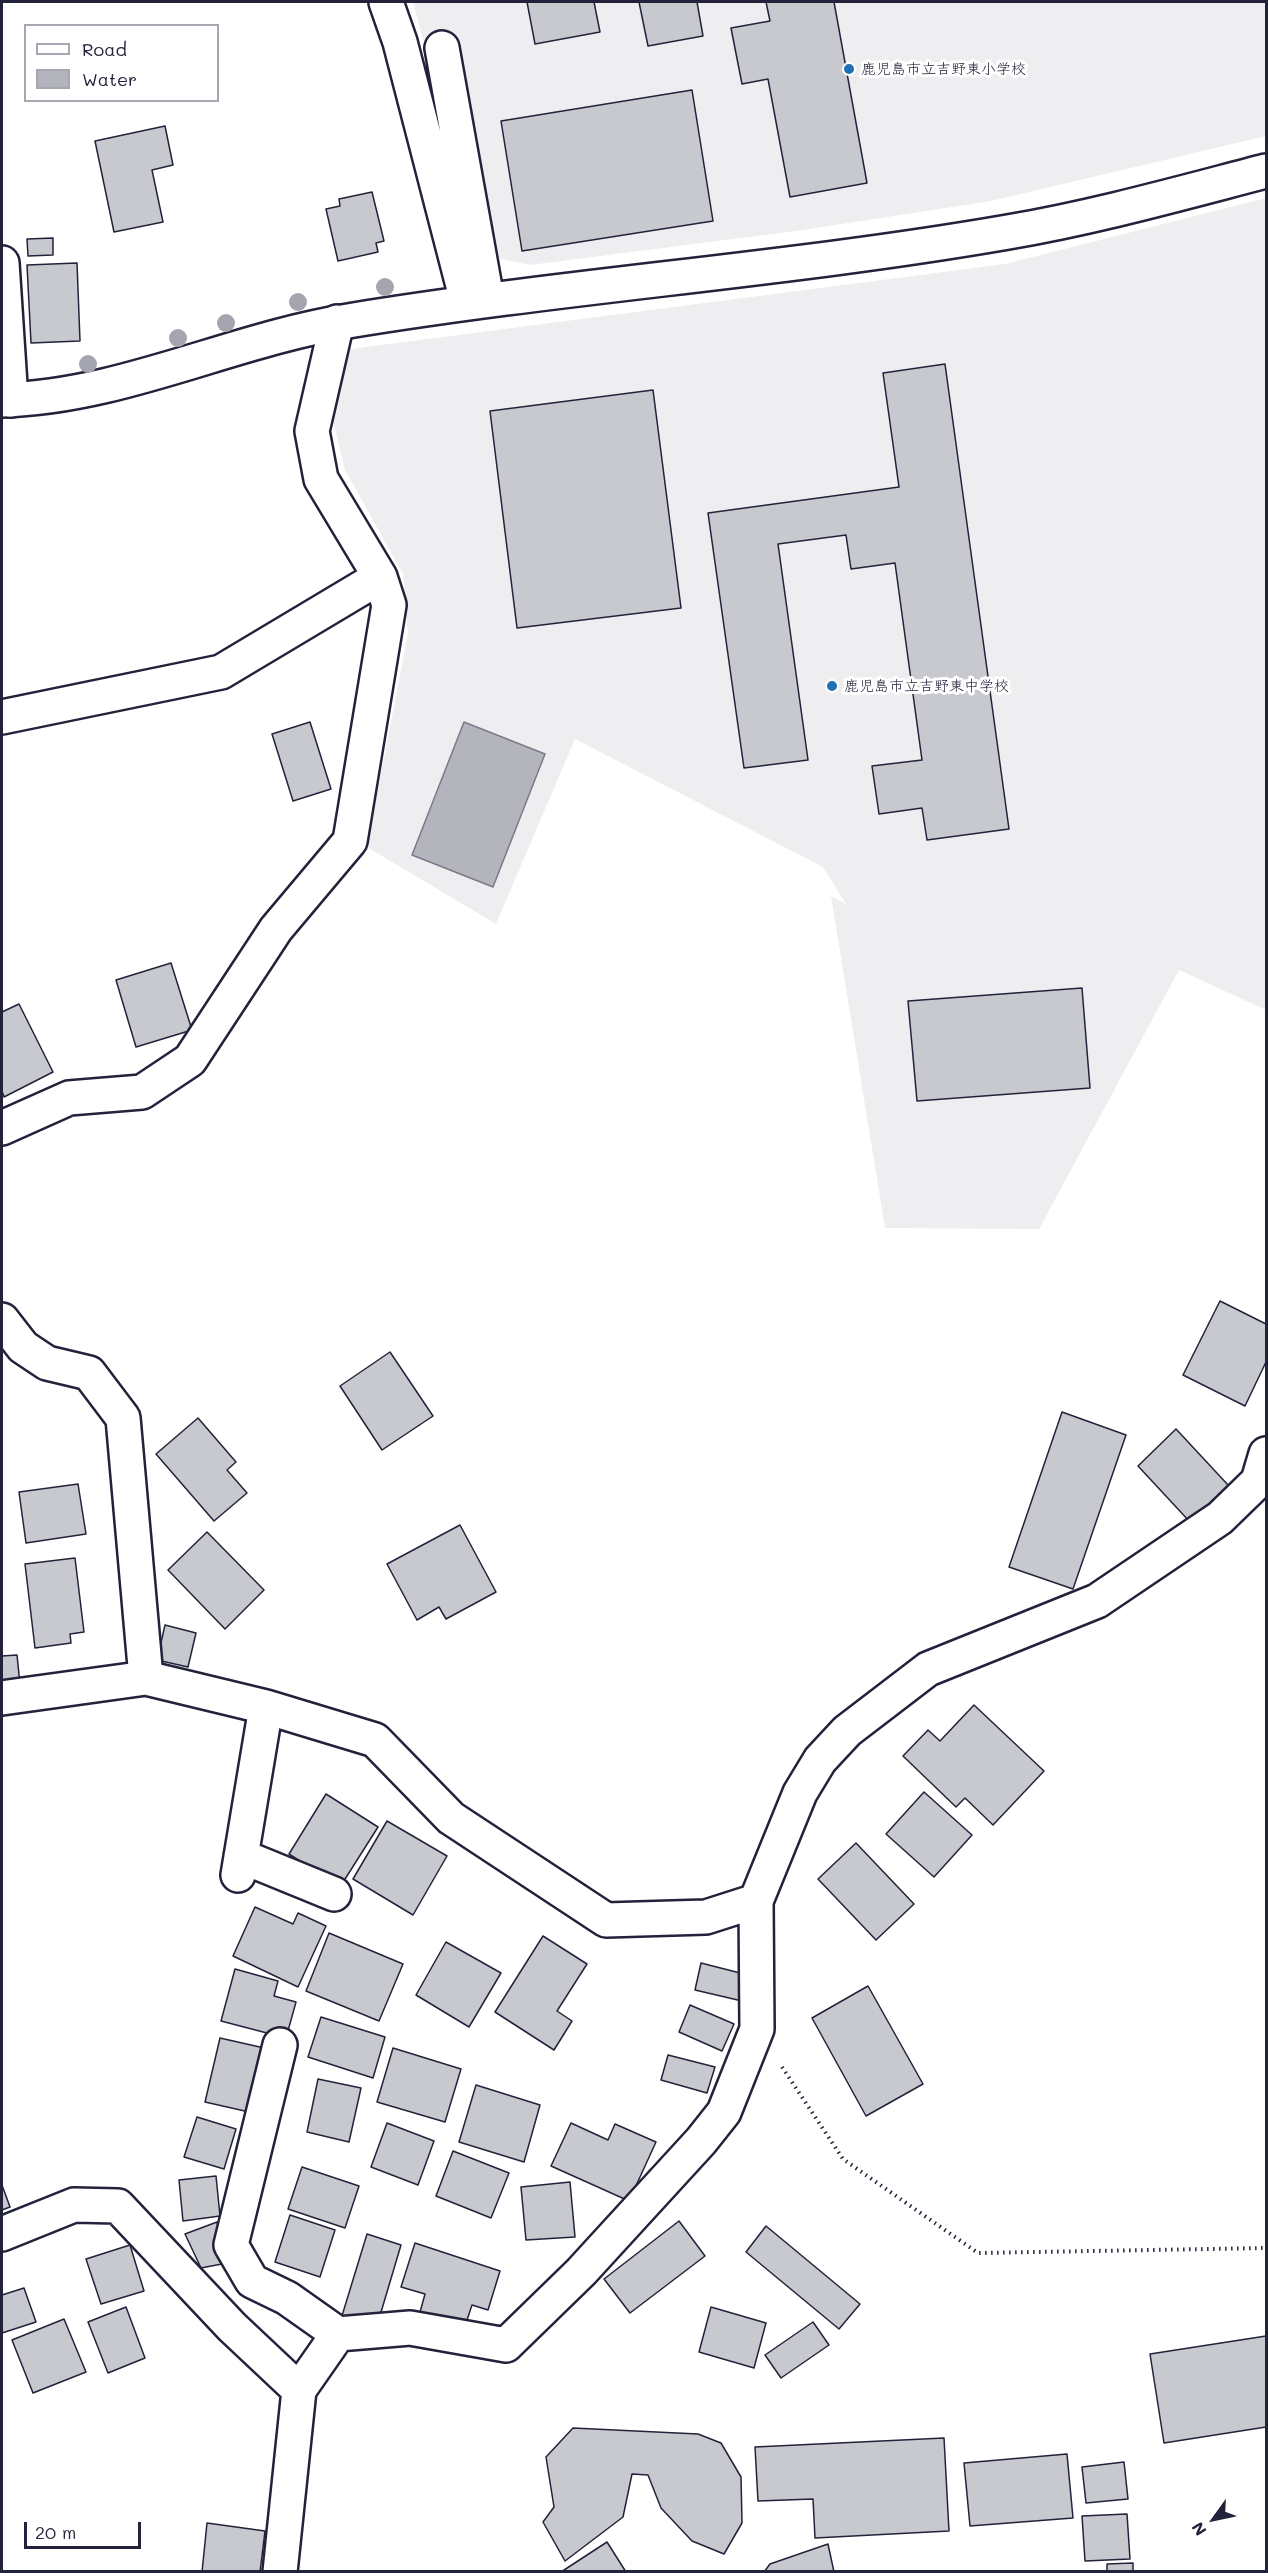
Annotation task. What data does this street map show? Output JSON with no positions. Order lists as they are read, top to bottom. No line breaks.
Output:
{"places":["鹿児島市立吉野東小学校","鹿児島市立吉野東中学校"],"legend":["Road","Water"],"scale_bar":"20 m","north":"bottom left"}
